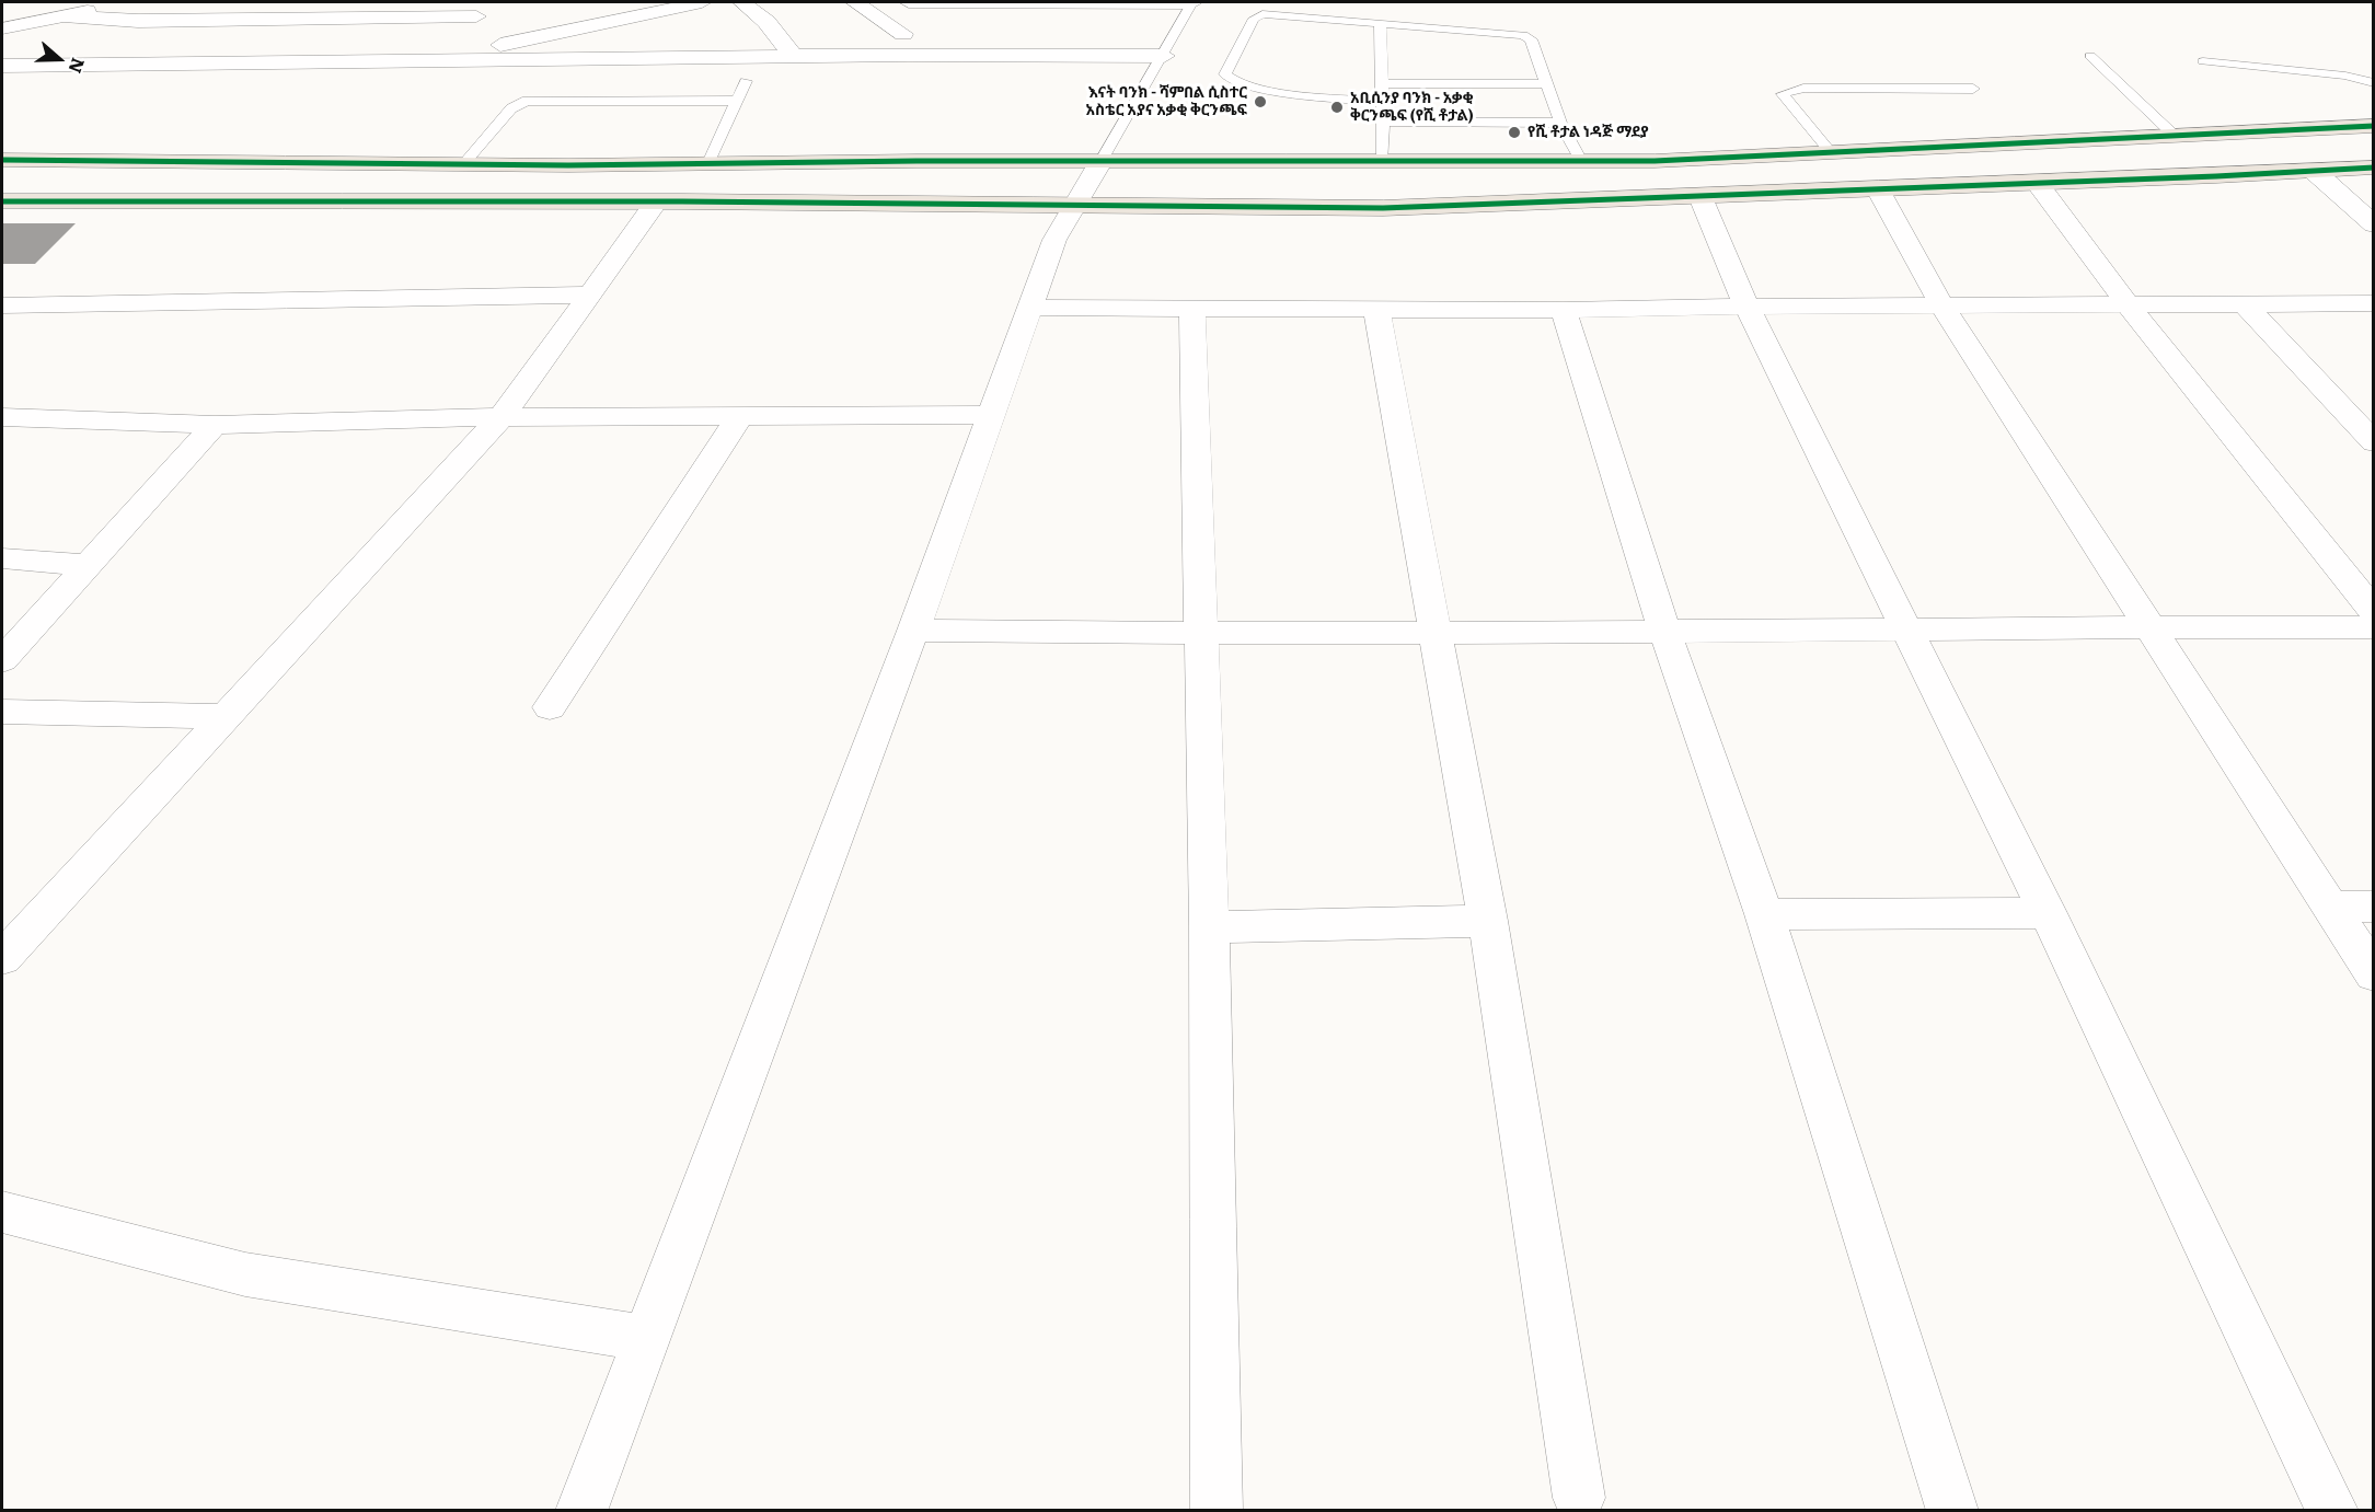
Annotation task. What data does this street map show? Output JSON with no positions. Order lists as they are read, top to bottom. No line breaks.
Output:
{"places":["እናት ባንክ - ሻምበል ሲስተር አስቴር አያና አቃቂ ቅርንጫፍ","አቢሲንያ ባንክ - አቃቂ ቅርንጫፍ (የሺ ቶታል)","የሺ ቶታል ነዳጅ ማደያ"],"north":"right"}
